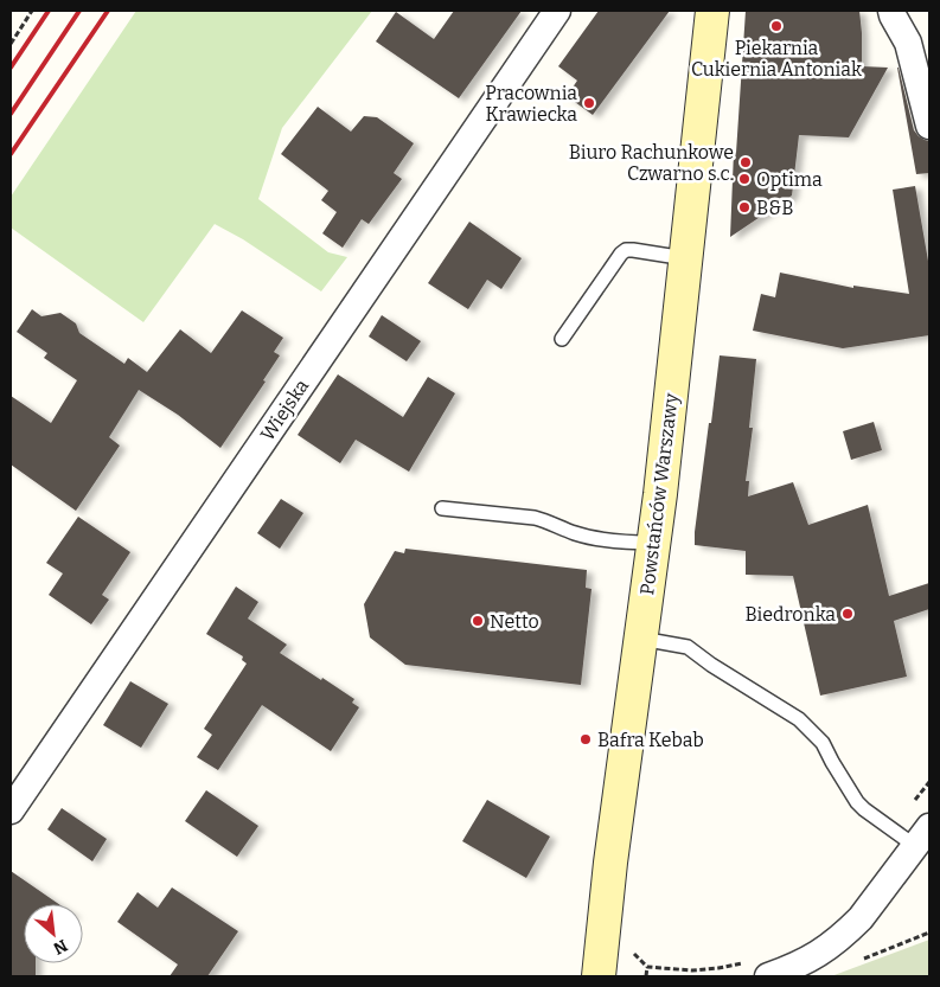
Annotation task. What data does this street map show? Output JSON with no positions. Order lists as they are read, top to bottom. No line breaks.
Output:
{"streets":{"street":["Wiejska","Powstańców Warszawy"]},"places":["Piekarnia Cukiernia Antoniak","Pracownia Krawiecka","Biuro Rachunkowe Czwarno s.c.","Optima","B&B","Biedronka","Netto","Bafra Kebab"],"north":"bottom right"}
